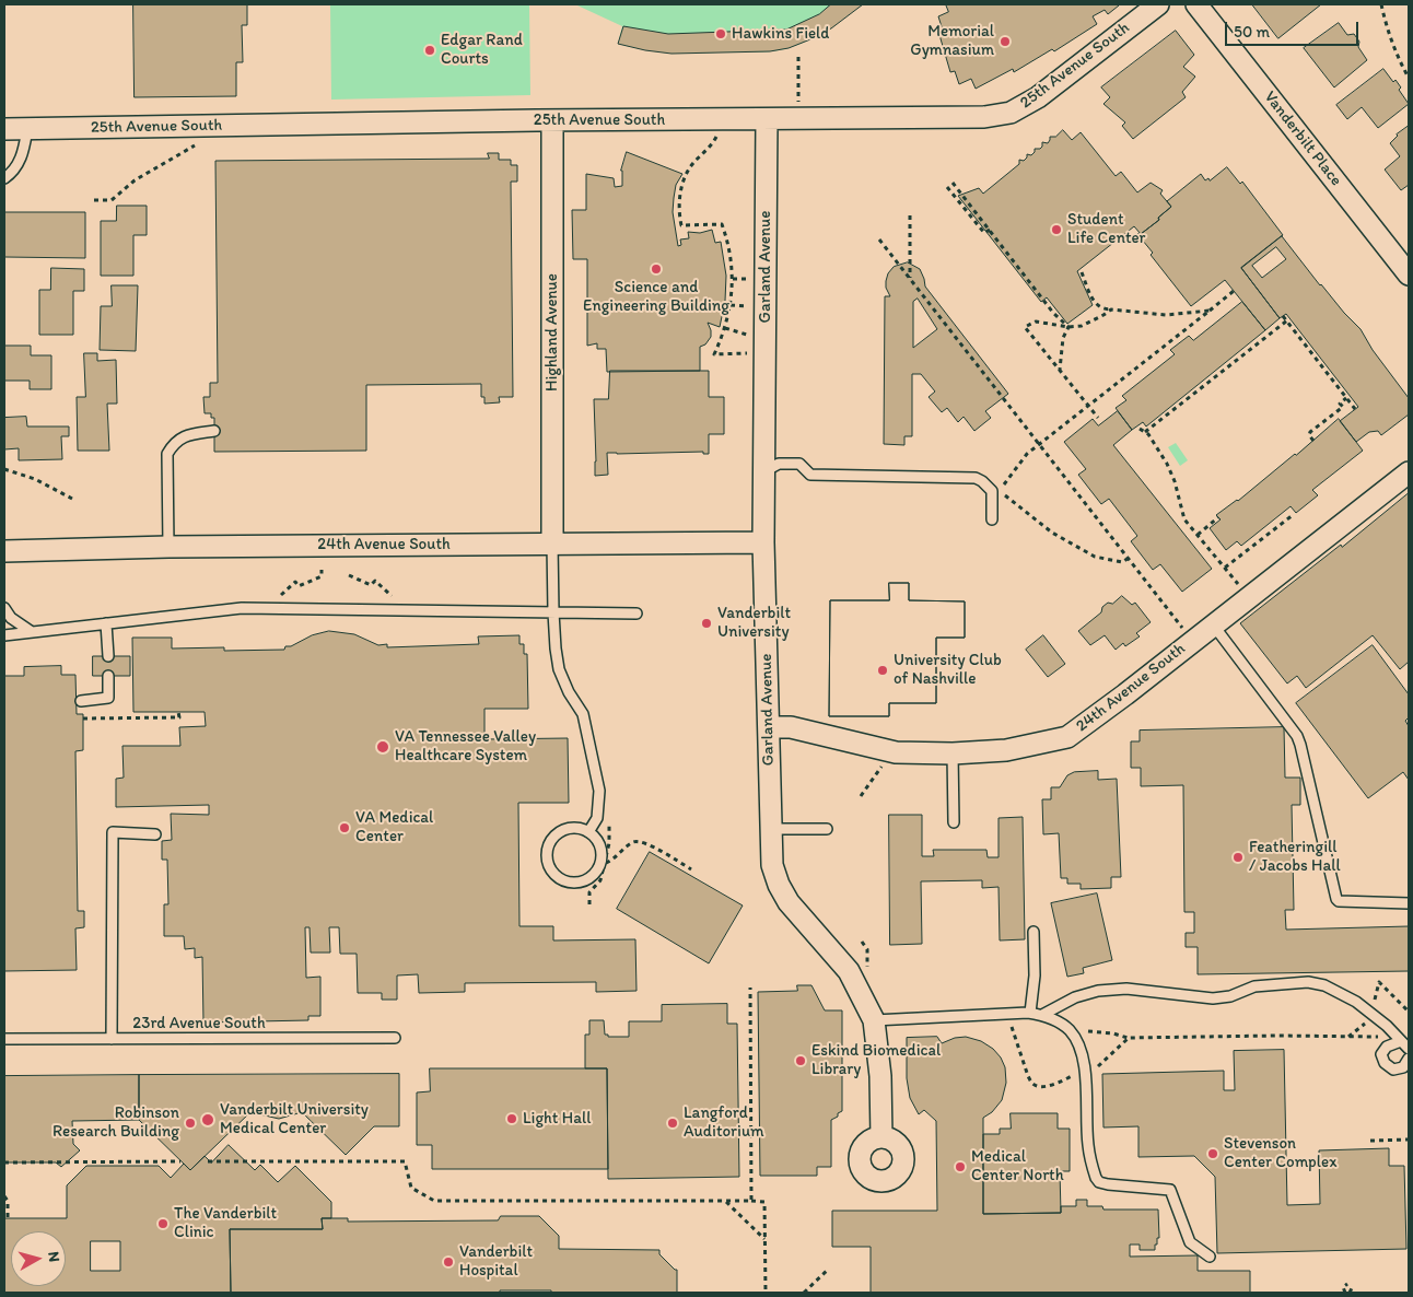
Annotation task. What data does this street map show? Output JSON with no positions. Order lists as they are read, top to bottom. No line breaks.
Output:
{"streets":{"street":["25th Avenue South","Vanderbilt Place","Garland Avenue","Highland Avenue","24th Avenue South"],"lane":["23rd Avenue South"]},"crossings":[["25th Avenue South","Garland Avenue"],["25th Avenue South","Highland Avenue"],["Garland Avenue","24th Avenue South"],["Highland Avenue","24th Avenue South"]],"places":["Hawkins Field","Memorial Gymnasium","Edgar Rand Courts","Student Life Center","Science and Engineering Building","Vanderbilt University","University Club of Nashville","VA Tennessee Valley Healthcare System","VA Medical Center","Featheringill / Jacobs Hall","Eskind Biomedical Library","Light Hall","Vanderbilt University Medical Center","Robinson Research Building","Langford Auditorium","Stevenson Center Complex","Medical Center North","The Vanderbilt Clinic","Vanderbilt Hospital"],"scale_bar":"50 m","north":"right"}
